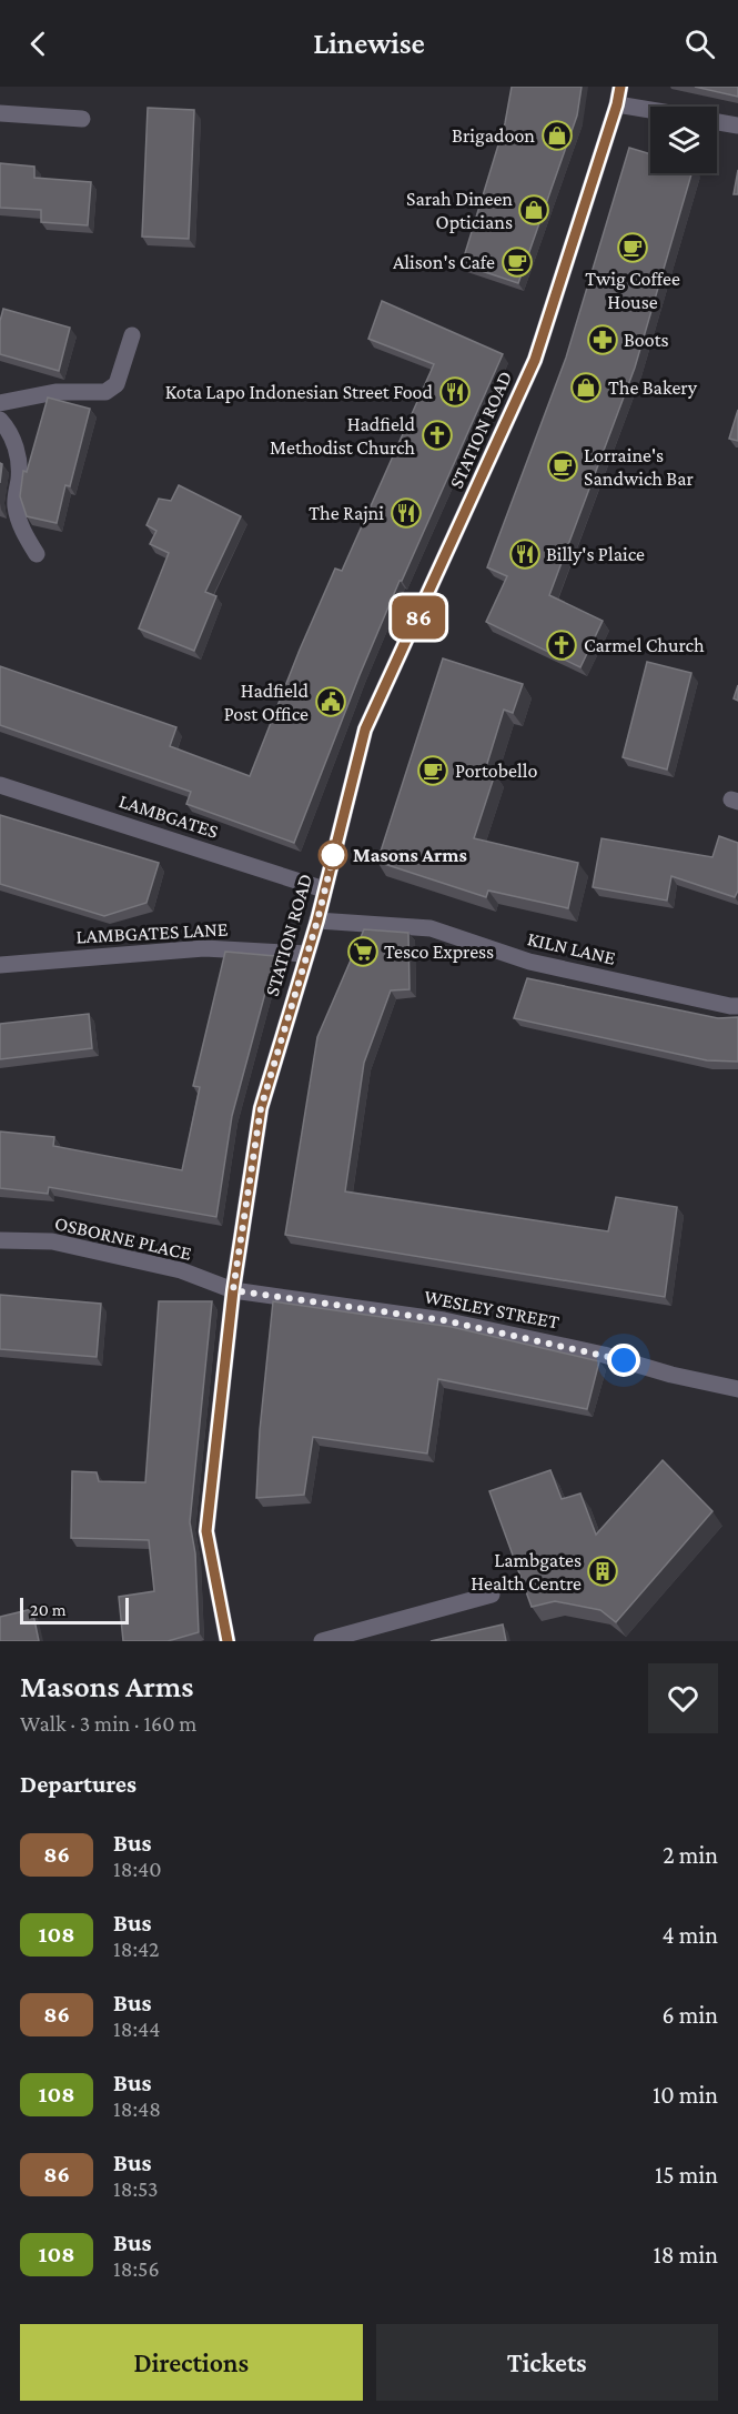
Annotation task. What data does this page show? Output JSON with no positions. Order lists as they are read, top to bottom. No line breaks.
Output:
{"streets":{"street":["STATION ROAD","LAMBGATES","LAMBGATES LANE","KILN LANE","OSBORNE PLACE","WESLEY STREET"]},"crossings":[["STATION ROAD","LAMBGATES"],["STATION ROAD","LAMBGATES LANE"],["STATION ROAD","KILN LANE"],["STATION ROAD","OSBORNE PLACE"],["STATION ROAD","WESLEY STREET"],["OSBORNE PLACE","WESLEY STREET"]],"places":{"shop":["Brigadoon","Sarah Dineen Opticians","The Bakery"],"cafe":["Twig Coffee House","Alison's Cafe","Lorraine's Sandwich Bar","Portobello"],"pharmacy":["Boots"],"restaurant":["Kota Lapo Indonesian Street Food","The Rajni","Billy's Plaice"],"church":["Hadfield Methodist Church","Carmel Church"],"public building":["Hadfield Post Office"],"other":["Masons Arms"],"supermarket":["Tesco Express"],"building":["Lambgates Health Centre"]},"lines":["bus line 86"],"scale_bar":"20 m","page":{"header":"Linewise","on_map":"86","scale":"20 m","heading":[["Masons Arms","Walk · 3 min · 160 m"],"Departures"],"list":[{"mark":"86","name":"Bus","note":"18:40","value":"2 min"},{"mark":"108","name":"Bus","note":"18:42","value":"4 min"},{"mark":"86","name":"Bus","note":"18:44","value":"6 min"},{"mark":"108","name":"Bus","note":"18:48","value":"10 min"},{"mark":"86","name":"Bus","note":"18:53","value":"15 min"},{"mark":"108","name":"Bus","note":"18:56","value":"18 min"}],"buttons":["Directions","Tickets"]}}
